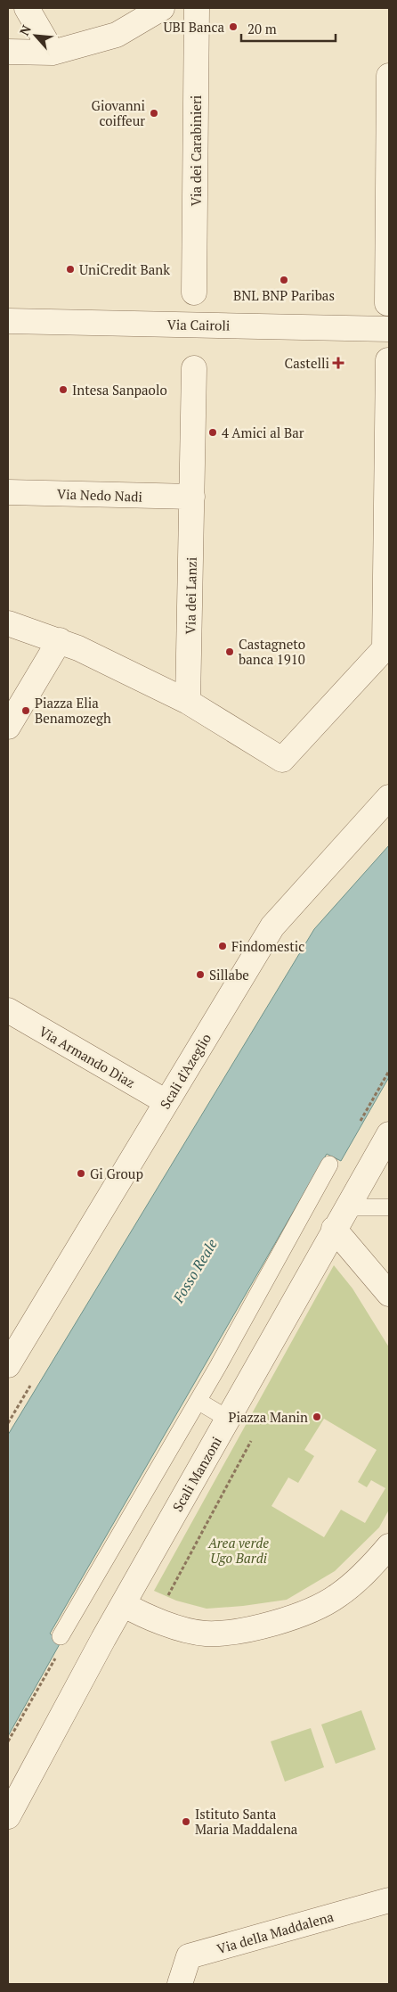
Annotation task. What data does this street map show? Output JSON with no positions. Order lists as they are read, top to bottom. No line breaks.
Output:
{"streets":{"street":["Via dei Carabinieri","Via Cairoli","Via Nedo Nadi","Via dei Lanzi","Via Armando Diaz","Scali d'Azeglio","Scali Manzoni","Via della Maddalena"]},"crossings":[["Via Nedo Nadi","Via dei Lanzi"],["Via Armando Diaz","Scali d'Azeglio"]],"water":["Fosso Reale"],"parks":["Area verde Ugo Bardi"],"places":{"other":["UBI Banca","Giovanni coiffeur","UniCredit Bank","BNL BNP Paribas","Intesa Sanpaolo","4 Amici al Bar","Castagneto banca 1910","Piazza Elia Benamozegh","Findomestic","Sillabe","Gi Group","Piazza Manin","Istituto Santa Maria Maddalena"],"health":["Castelli"]},"scale_bar":"20 m","north":"top left"}
